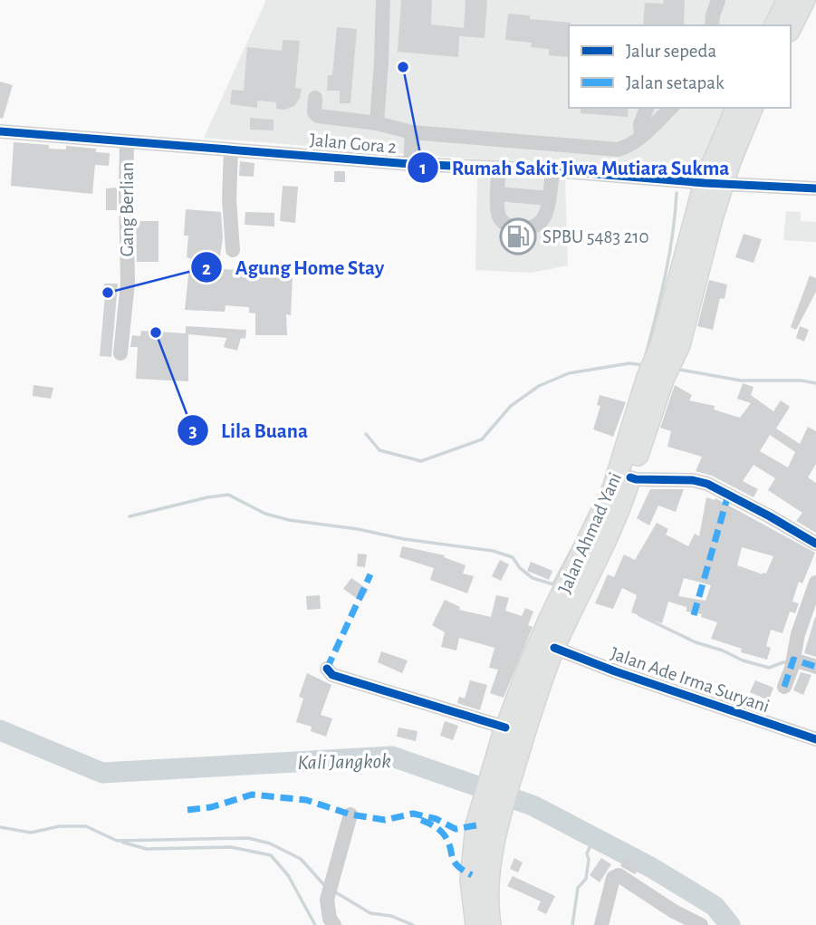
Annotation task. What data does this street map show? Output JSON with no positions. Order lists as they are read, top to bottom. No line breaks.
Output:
{"streets":{"highway":["Jalan Ahmad Yani"],"street":["Jalan Gora 2","Gang Berlian","Jalan Ade Irma Suryani"]},"crossings":[["Jalan Gora 2","Gang Berlian"]],"water":["Kali Jangkok"],"places":{"other":["Rumah Sakit Jiwa Mutiara Sukma","Agung Home Stay","Lila Buana"],"fuel station":["SPBU 5483 210"]},"legend":["Jalur sepeda","Jalan setapak"]}
